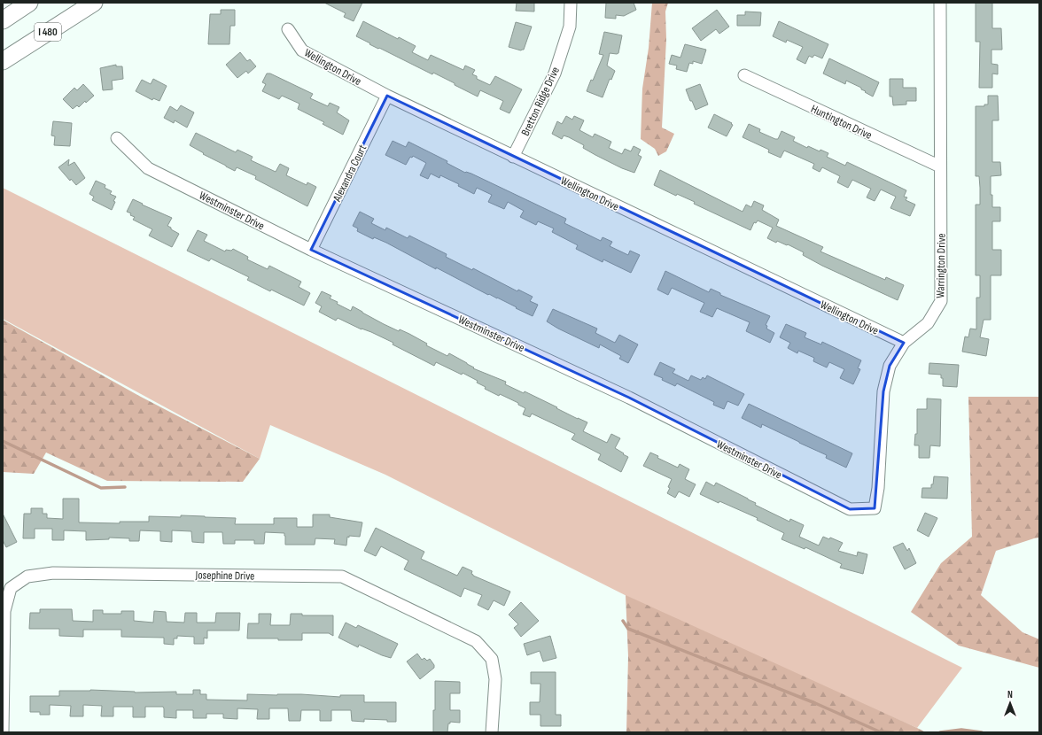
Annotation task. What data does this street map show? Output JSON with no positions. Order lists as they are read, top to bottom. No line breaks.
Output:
{"streets":{"highway":["I 480"],"street":["Wellington Drive","Bretton Ridge Drive","Huntington Drive","Alexandra Court","Westminster Drive","Warrington Drive","Josephine Drive"]},"crossings":[["Wellington Drive","Bretton Ridge Drive"],["Wellington Drive","Alexandra Court"],["Wellington Drive","Warrington Drive"],["Huntington Drive","Warrington Drive"],["Alexandra Court","Westminster Drive"],["Westminster Drive","Warrington Drive"]],"north":"top"}
